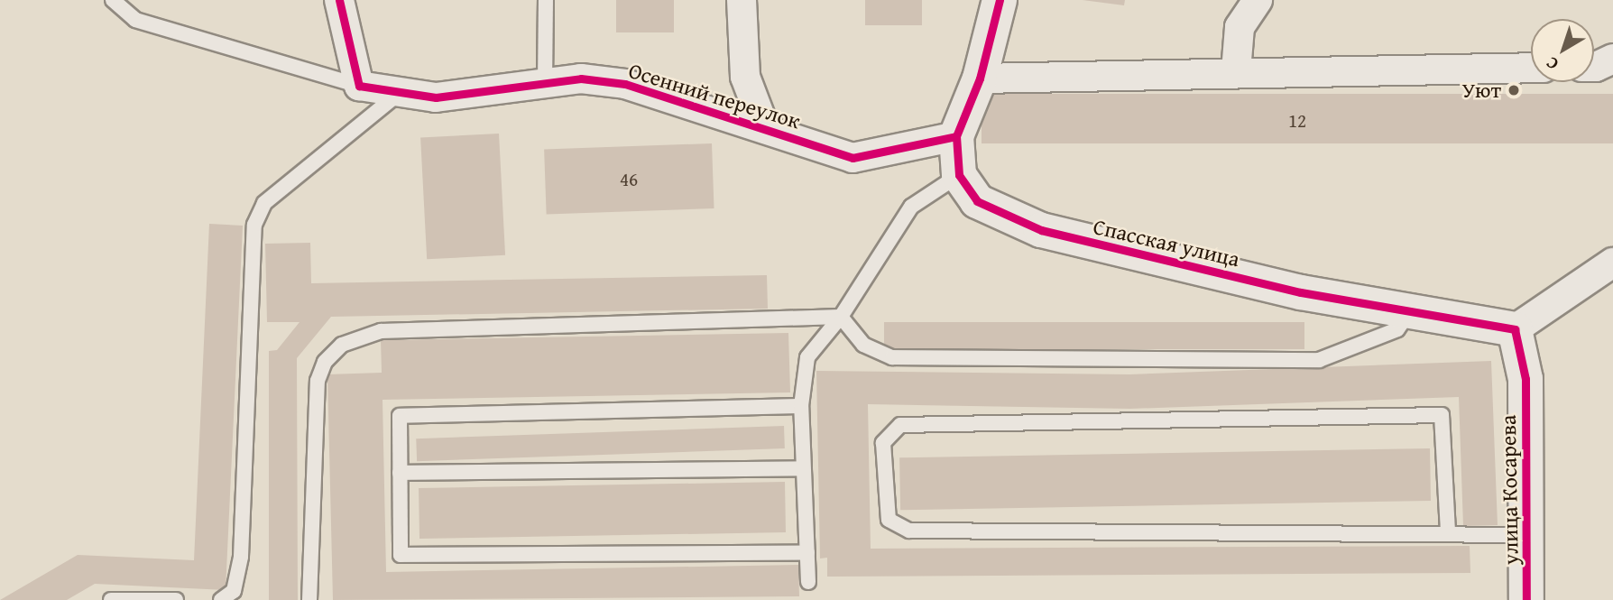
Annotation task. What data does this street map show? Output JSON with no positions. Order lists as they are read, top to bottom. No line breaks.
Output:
{"streets":{"street":["Осенний переулок","Спасская улица","улица Косарева"]},"crossings":[["Спасская улица","улица Косарева"]],"places":["Уют"],"house_numbers":["12","46"],"north":"bottom left"}
